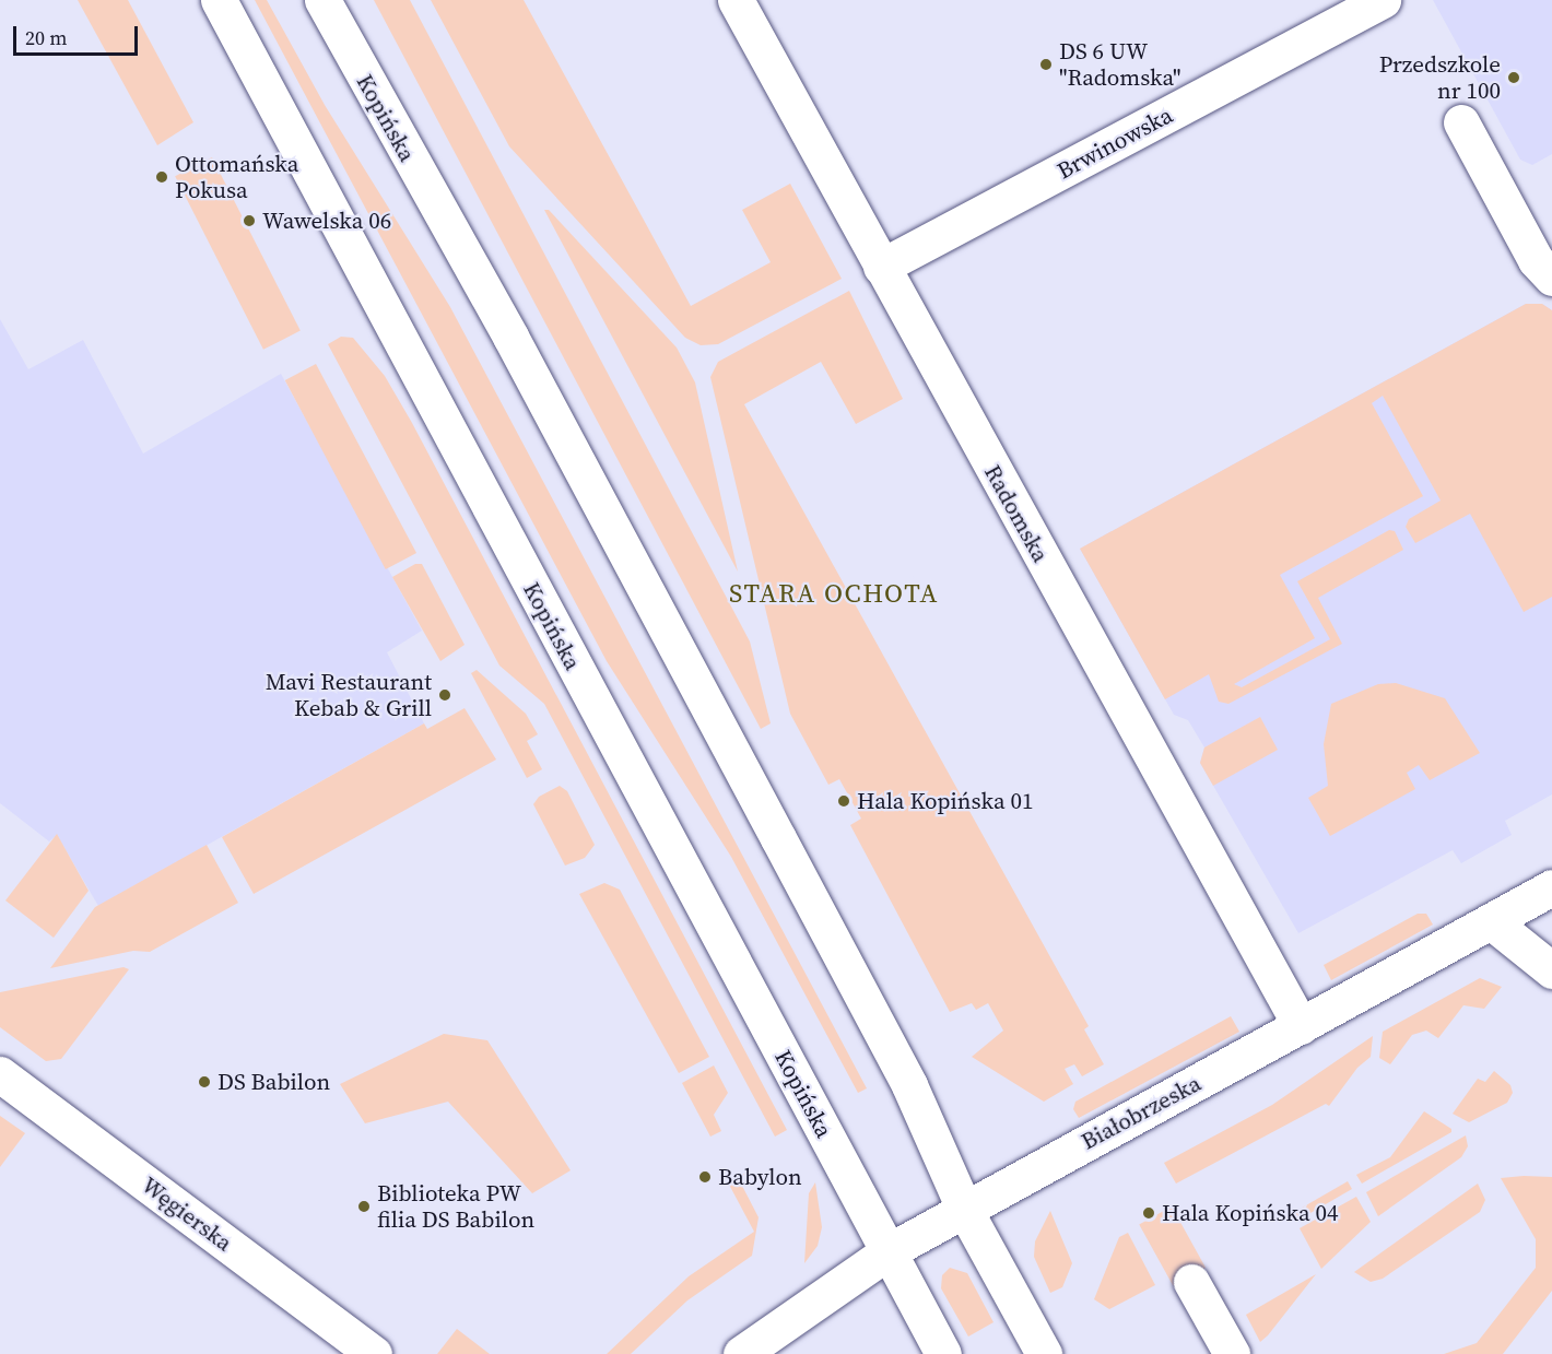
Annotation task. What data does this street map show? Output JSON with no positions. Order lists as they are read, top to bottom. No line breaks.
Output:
{"streets":{"street":["Kopińska","Brwinowska","Radomska","Białobrzeska","Węgierska"]},"crossings":[["Kopińska","Białobrzeska"],["Brwinowska","Radomska"],["Radomska","Białobrzeska"]],"districts":["STARA OCHOTA"],"places":["DS 6 UW \"Radomska\"","Przedszkole nr 100","Ottomańska Pokusa","Wawelska 06","Mavi Restaurant Kebab & Grill","Hala Kopińska 01","DS Babilon","Babylon","Biblioteka PW filia DS Babilon","Hala Kopińska 04"],"scale_bar":"20 m"}
